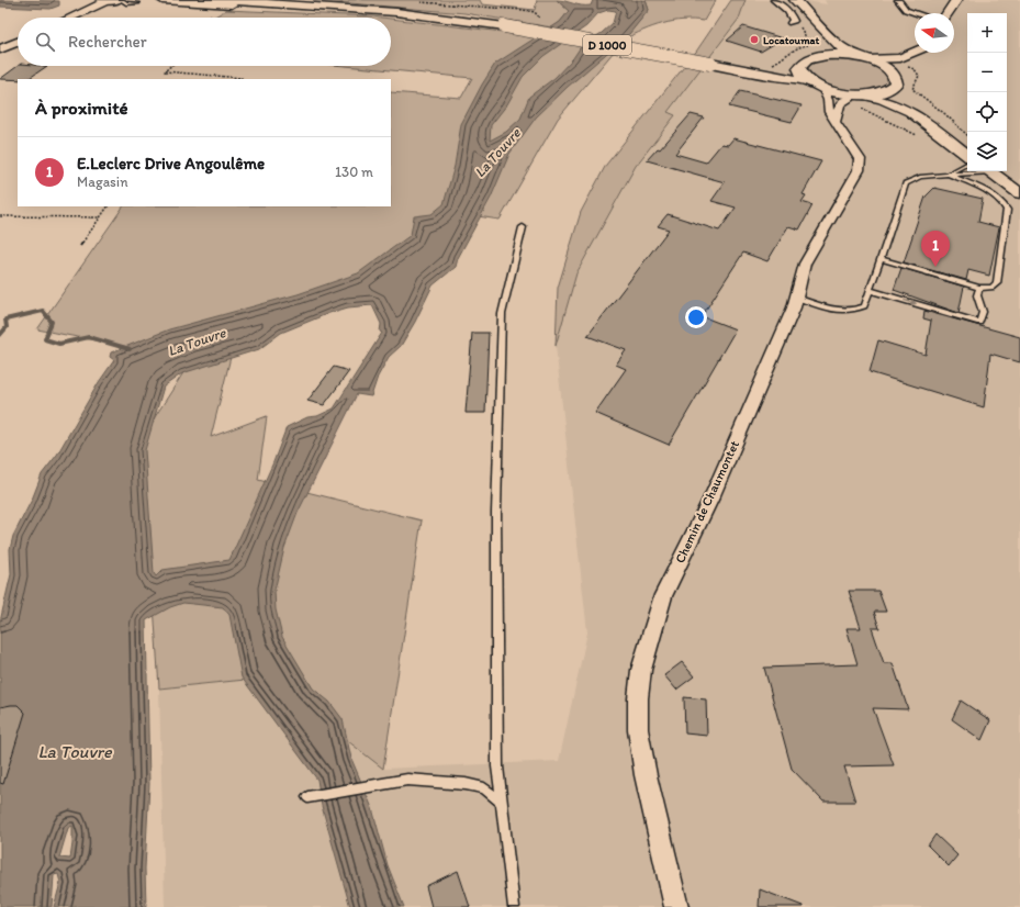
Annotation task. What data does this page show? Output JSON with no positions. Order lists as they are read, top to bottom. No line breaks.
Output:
{"streets":{"main road":["D 1000"],"street":["Chemin de Chaumontet"]},"water":["La Touvre"],"places":["Locatoumat"],"north":"left","page":{"map_buttons":["+","−"],"search":"Rechercher","heading":"À proximité","list":[{"mark":"1","name":"E.Leclerc Drive Angoulême","note":"Magasin","value":"130 m"}],"pins":"1"}}
